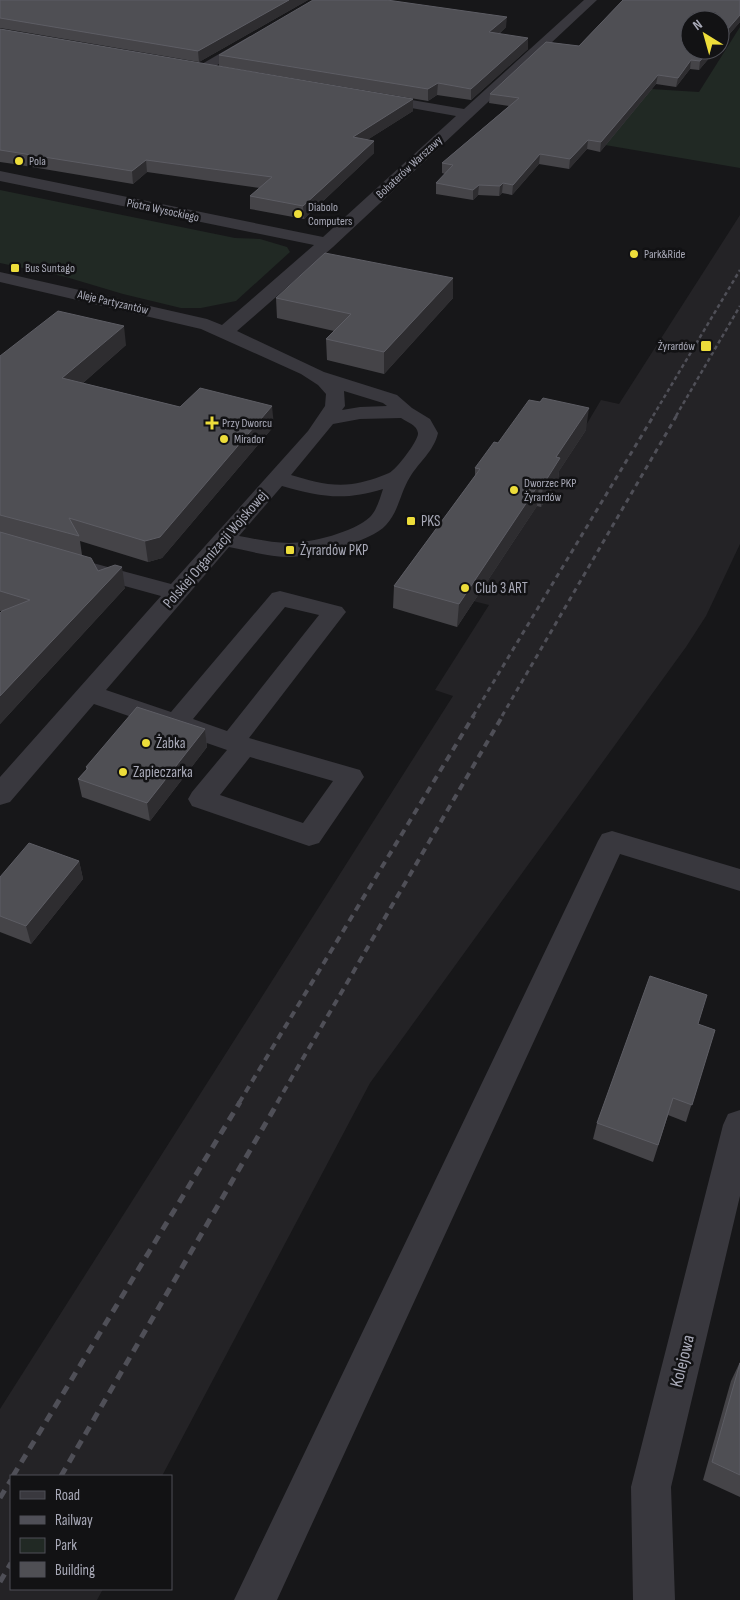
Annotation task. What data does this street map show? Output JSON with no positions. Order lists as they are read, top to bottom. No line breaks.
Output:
{"streets":{"street":["Bohaterów Warszawy","Piotra Wysockiego","Aleje Partyzantów","Polskiej Organizacji Wojskowej","Kolejowa"]},"crossings":[["Bohaterów Warszawy","Piotra Wysockiego"],["Bohaterów Warszawy","Aleje Partyzantów"],["Bohaterów Warszawy","Polskiej Organizacji Wojskowej"],["Aleje Partyzantów","Polskiej Organizacji Wojskowej"]],"places":{"other":["Pola","Diabolo Computers","Park&Ride","Mirador","Dworzec PKP Żyrardów","Club 3 ART","Żabka","Zapieczarka"],"transit":["Bus Suntago","Żyrardów","PKS","Żyrardów PKP"],"health":["Przy Dworcu"]},"legend":["Road","Railway","Park","Building"],"north":"top left"}
